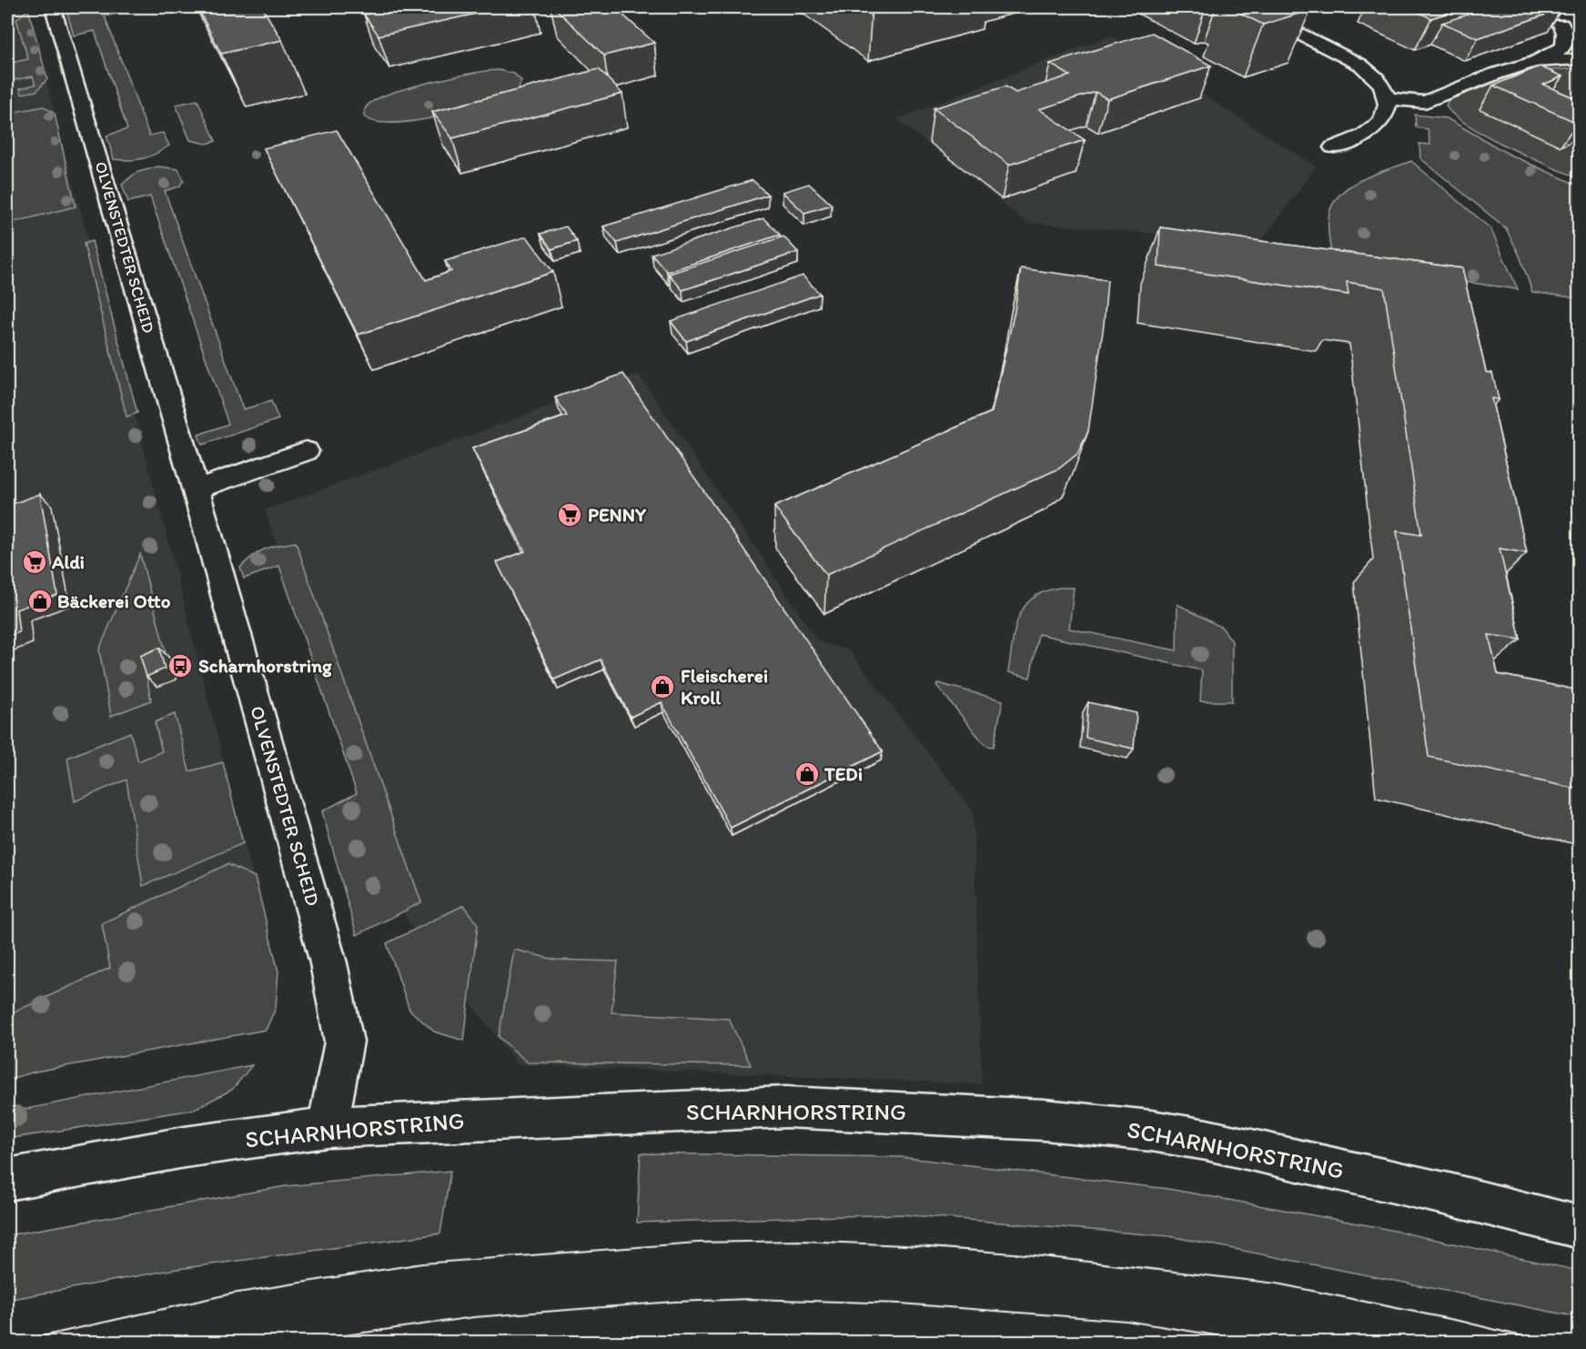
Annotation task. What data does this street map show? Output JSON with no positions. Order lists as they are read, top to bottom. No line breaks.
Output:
{"streets":{"street":["OLVENSTEDTER SCHEID","SCHARNHORSTRING"]},"crossings":[["OLVENSTEDTER SCHEID","SCHARNHORSTRING"]],"places":{"supermarket":["PENNY","Aldi"],"shop":["Bäckerei Otto","Fleischerei Kroll","TEDi"],"bus stop":["Scharnhorstring"]}}
